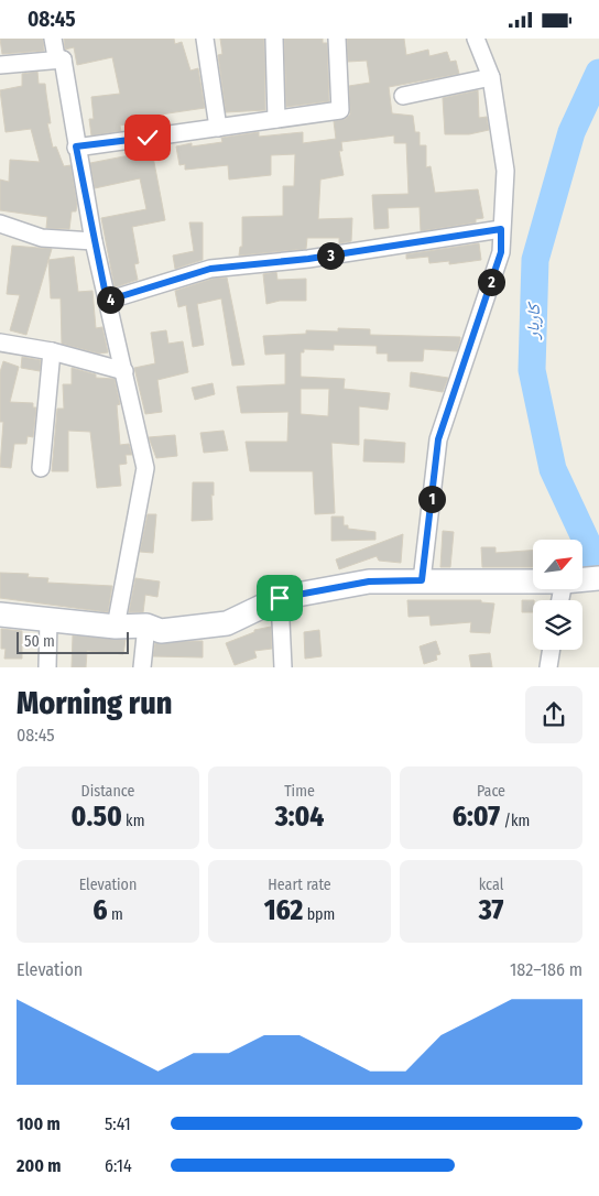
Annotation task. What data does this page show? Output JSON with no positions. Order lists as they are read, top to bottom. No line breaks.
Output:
{"water":["کاربار"],"scale_bar":"50 m","north":"top right","page":{"status":"08:45","pins":["3","2","4","1"],"scale":"50 m","heading":["Morning run","08:45"],"stats":[["Distance","0.50 km"],["Time","3:04"],["Pace","6:07 /km"],["Elevation","6 m"],["Heart rate","162 bpm"],["kcal","37"]],"chart":["Elevation","182–186 m"],"list":[{"name":"100 m","note":"5:41"},{"name":"200 m","note":"6:14"}]}}
